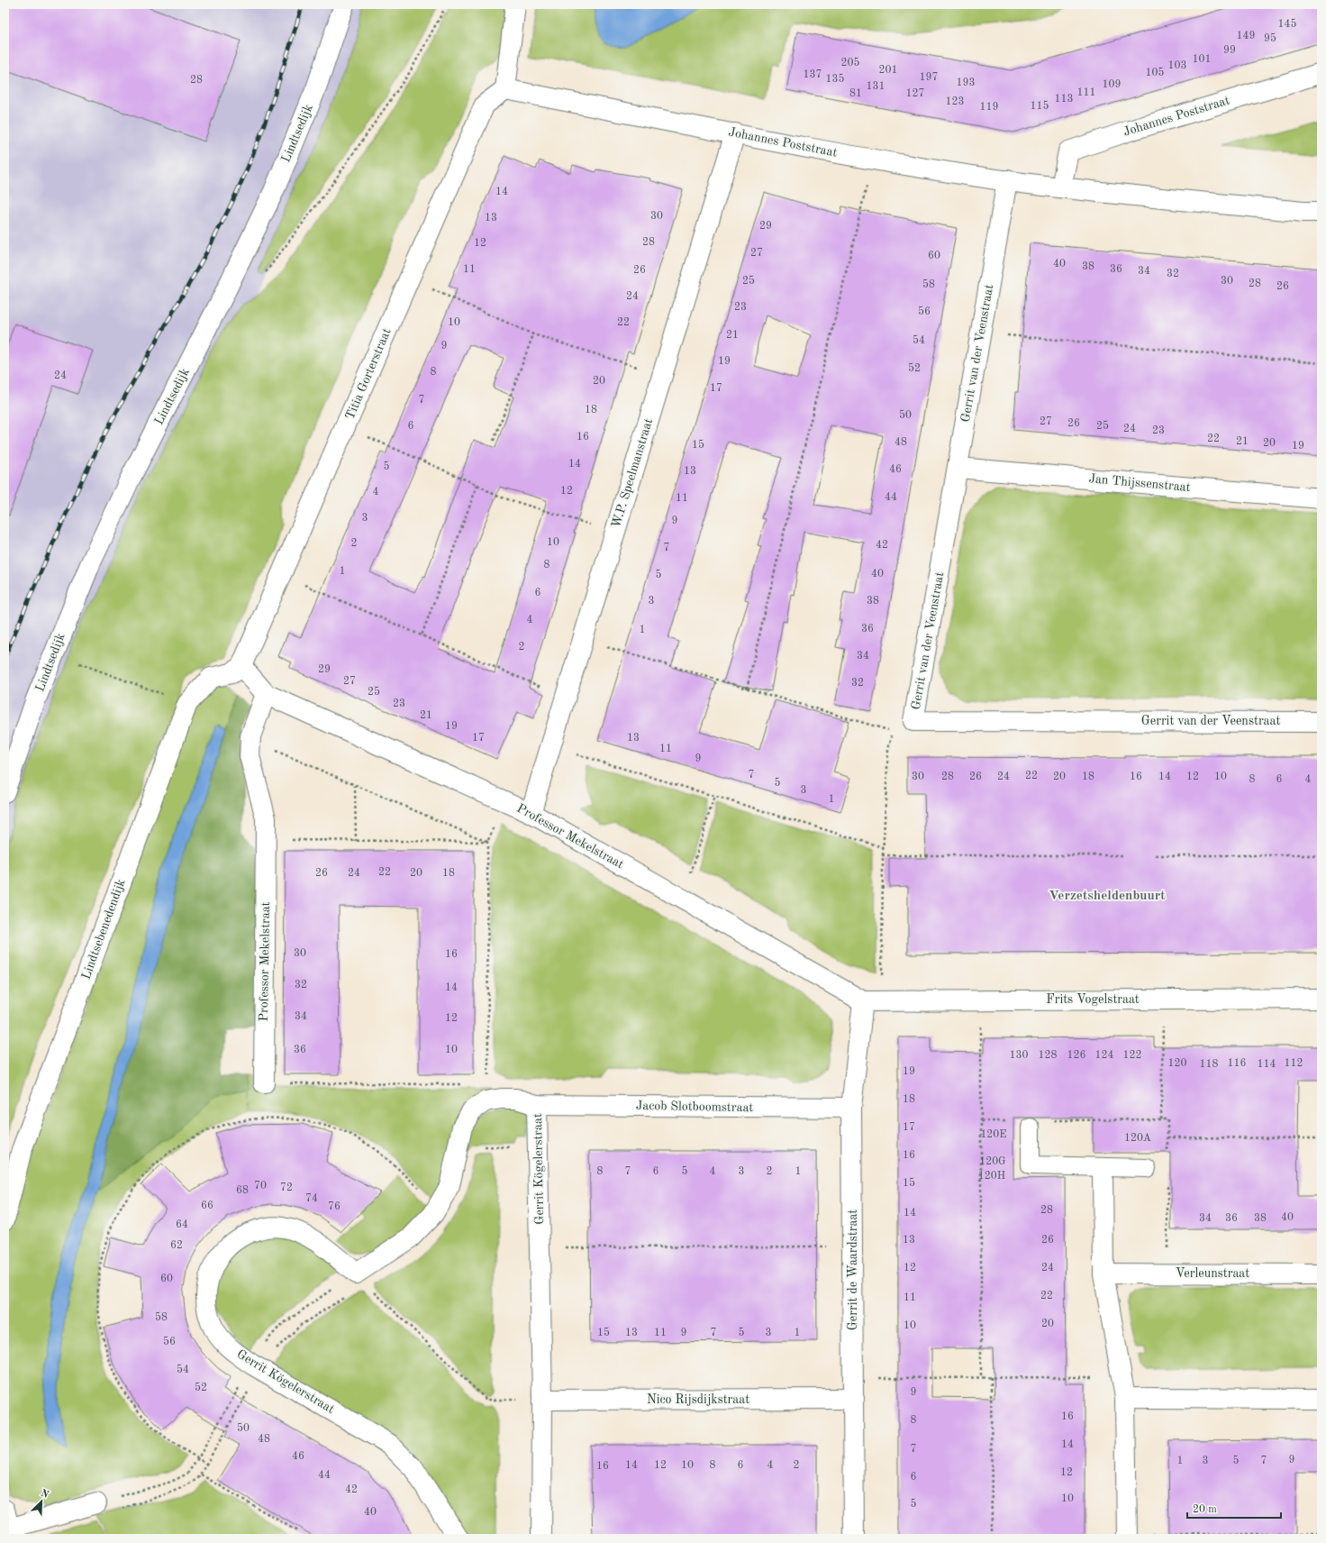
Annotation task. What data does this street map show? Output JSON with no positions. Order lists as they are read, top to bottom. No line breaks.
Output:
{"streets":{"street":["Johannes Poststraat","Lindtsedijk","Gerrit van der Veenstraat","Titia Gorterstraat","W.P. Speelmanstraat","Jan Thijssenstraat","Professor Mekelstraat","Lindtsebenedendijk","Frits Vogelstraat","Jacob Slotboomstraat","Gerrit Kögelerstraat","Gerrit de Waardstraat","Verleunstraat","Nico Rijsdijkstraat"]},"crossings":[["Johannes Poststraat","Gerrit van der Veenstraat"],["Johannes Poststraat","Titia Gorterstraat"],["Johannes Poststraat","W.P. Speelmanstraat"],["Gerrit van der Veenstraat","Jan Thijssenstraat"],["Titia Gorterstraat","Professor Mekelstraat"],["Titia Gorterstraat","Lindtsebenedendijk"],["W.P. Speelmanstraat","Professor Mekelstraat"],["Professor Mekelstraat","Lindtsebenedendijk"],["Professor Mekelstraat","Frits Vogelstraat"],["Professor Mekelstraat","Gerrit de Waardstraat"],["Frits Vogelstraat","Gerrit de Waardstraat"],["Jacob Slotboomstraat","Gerrit Kögelerstraat"],["Jacob Slotboomstraat","Gerrit de Waardstraat"],["Gerrit Kögelerstraat","Nico Rijsdijkstraat"],["Gerrit de Waardstraat","Nico Rijsdijkstraat"]],"districts":["Verzetsheldenbuurt"],"house_numbers":["145","149","95","99","101","205","103","201","105","137","197","135","28","193","109","131","111","81","127","113","123","115","119","14","30","13","29","28","12","27","60","40","38","11","36","26","34","32","25","30","28","58","26","24","23","56","10","22","21","54","9","19","52","8","24","20","17","7","18","50","27","26","6","25","24","23","16","22","21","48","20","15","19","14","5","46","13","12","4","44","11","3","9","10","2","42","7","8","1","40","5","6","3","38","4","36","1","2","34","29","27","32","25","23","21","19","17","13","11","9","7","22","30","28","26","24","20","18","16","14","12","10","8","6","4","5","3","1","22","26","24","20","18","30","16","32","14","34","12","36","10","130","128","126","124","122","120","116","112","118","114","19","18","17","120E","120A","16","120G","8","7","6","5","4","3","2","1","120H","15","70","72","68","74","66","76","28","14","40","34","36","38","64","13","26","62","12","24","60","22","11","58","20","10","15","13","11","9","7","5","3","1","56","54","52","9","16","8","50","48","14","7","46","9","1","3","5","7","14","12","10","8","6","4","2","16","12","44","6","42","10","5","40"],"scale_bar":"20 m","north":"top right"}
